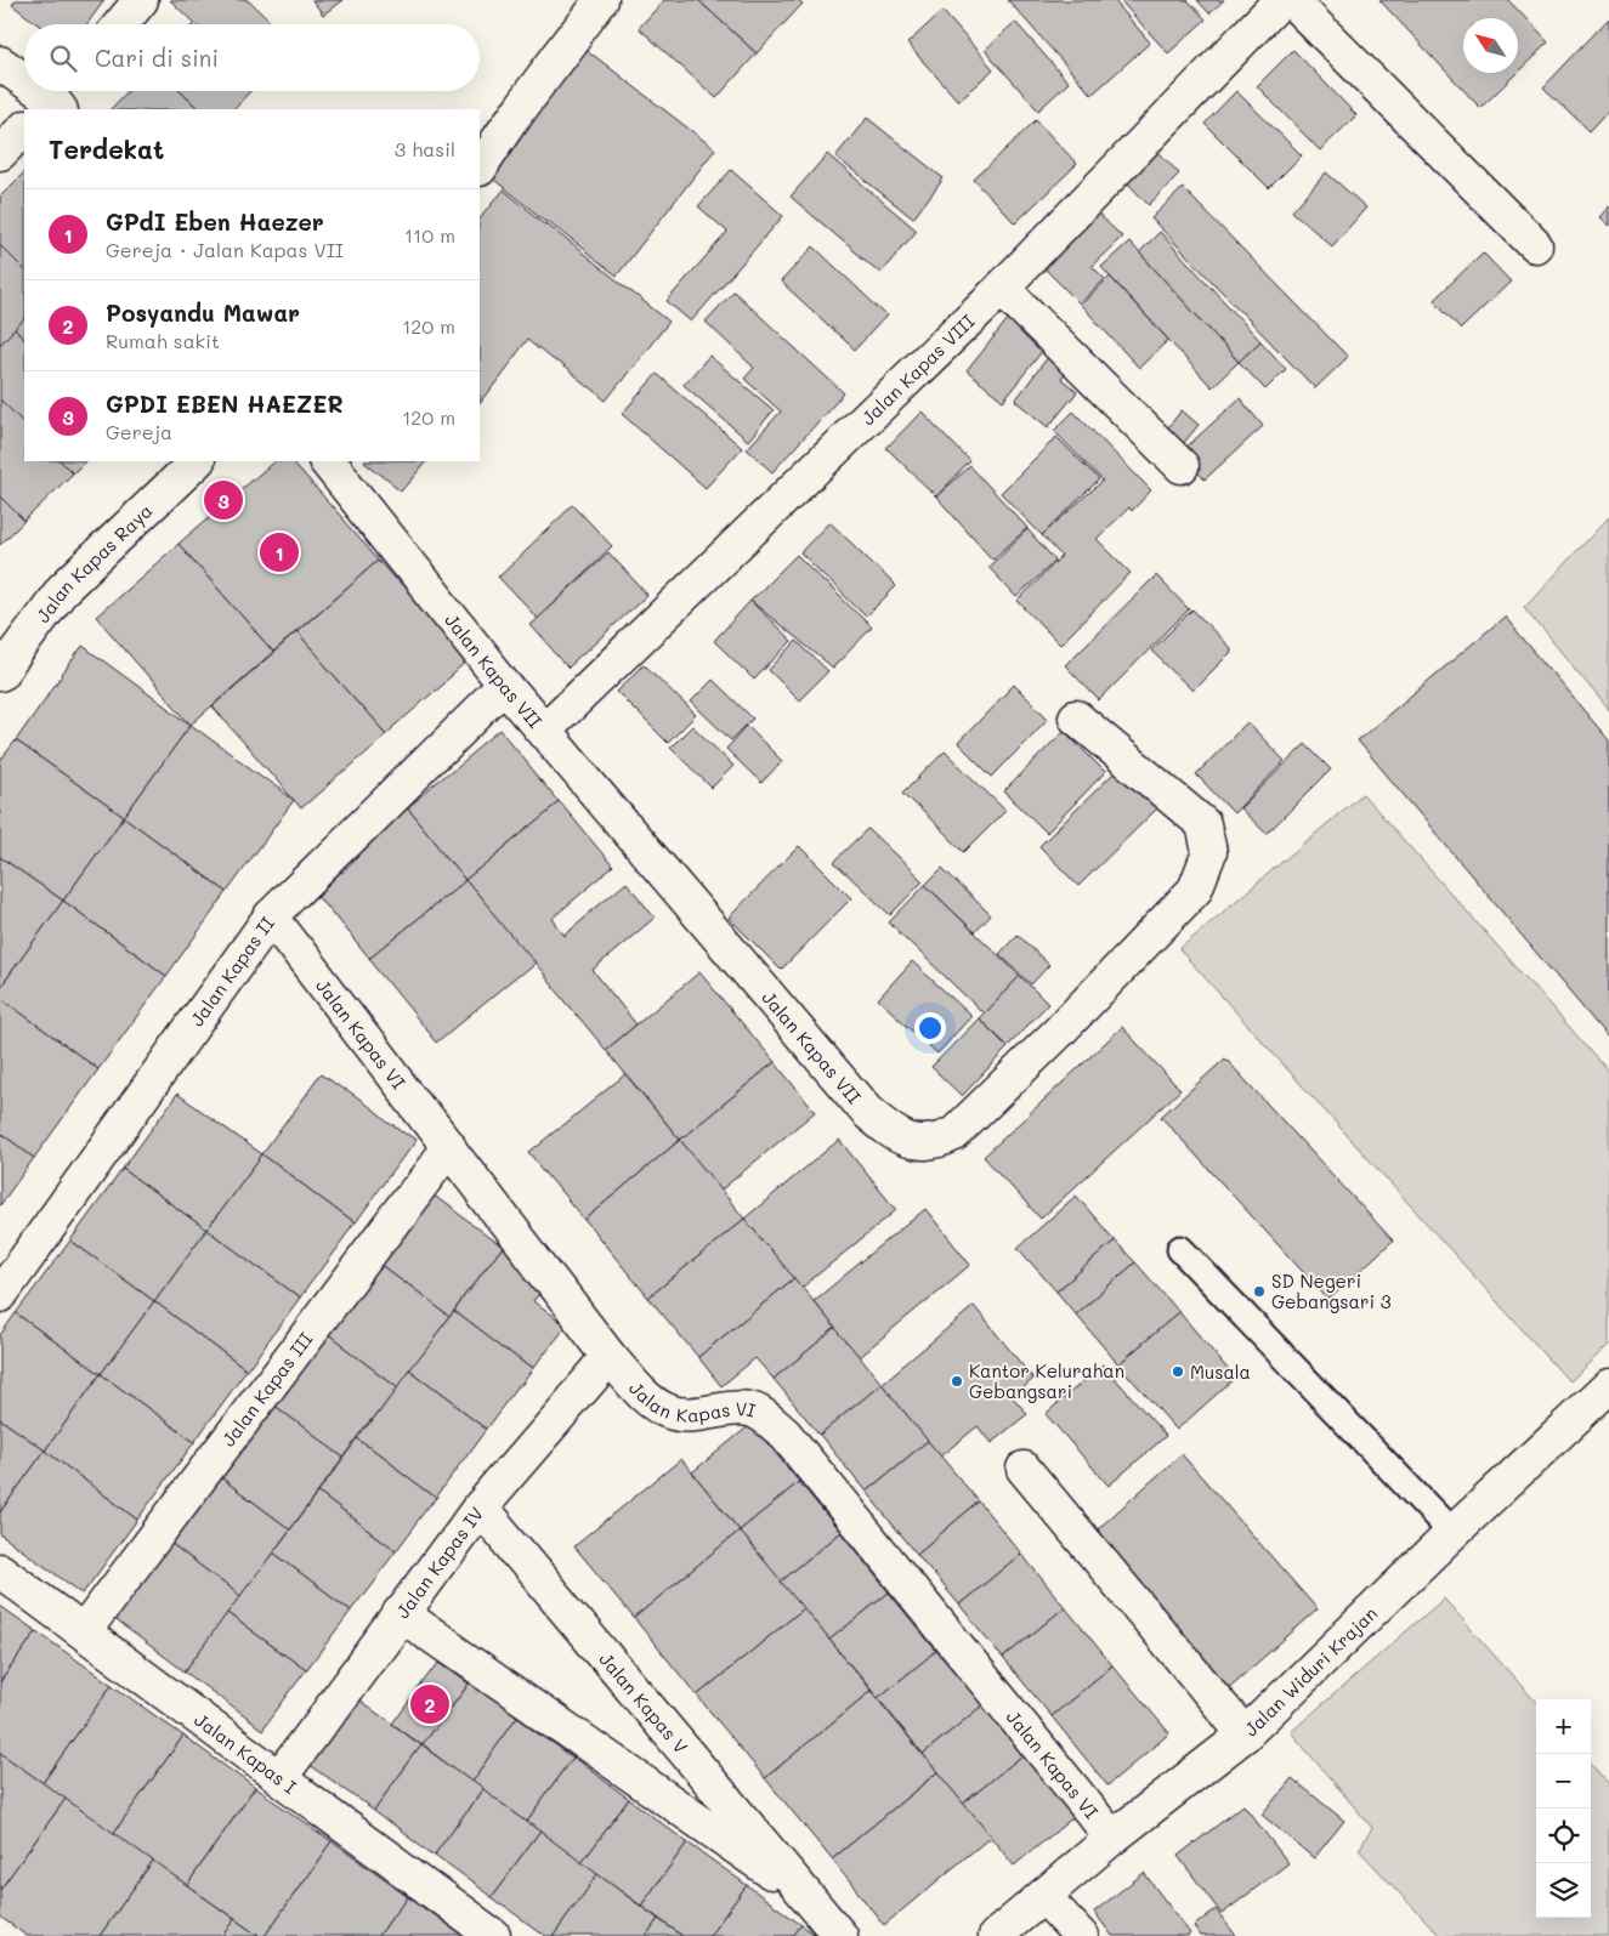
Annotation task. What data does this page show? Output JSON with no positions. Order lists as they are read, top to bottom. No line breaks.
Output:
{"streets":{"street":["Jalan Kapas VIII","Jalan Kapas Raya","Jalan Kapas VII","Jalan Kapas II","Jalan Kapas VI","Jalan Kapas III","Jalan Kapas IV","Jalan Widuri Krajan","Jalan Kapas V","Jalan Kapas I"]},"crossings":[["Jalan Kapas VIII","Jalan Kapas VII"],["Jalan Kapas VII","Jalan Kapas II"],["Jalan Kapas II","Jalan Kapas VI"],["Jalan Kapas VI","Jalan Kapas III"],["Jalan Kapas VI","Jalan Kapas IV"],["Jalan Kapas VI","Jalan Widuri Krajan"],["Jalan Kapas III","Jalan Kapas I"],["Jalan Kapas IV","Jalan Kapas V"],["Jalan Kapas IV","Jalan Kapas I"]],"places":["SD Negeri Gebangsari 3","Musala","Kantor Kelurahan Gebangsari"],"north":"top left","page":{"search":"Cari di sini","heading":["Terdekat","3 hasil"],"list":[{"mark":"1","name":"GPdI Eben Haezer","note":"Gereja · Jalan Kapas VII","value":"110 m"},{"mark":"2","name":"Posyandu Mawar","note":"Rumah sakit","value":"120 m"},{"mark":"3","name":"GPDI EBEN HAEZER","note":"Gereja","value":"120 m"}],"pins":["3","1","2"],"map_buttons":["+","−"]}}
